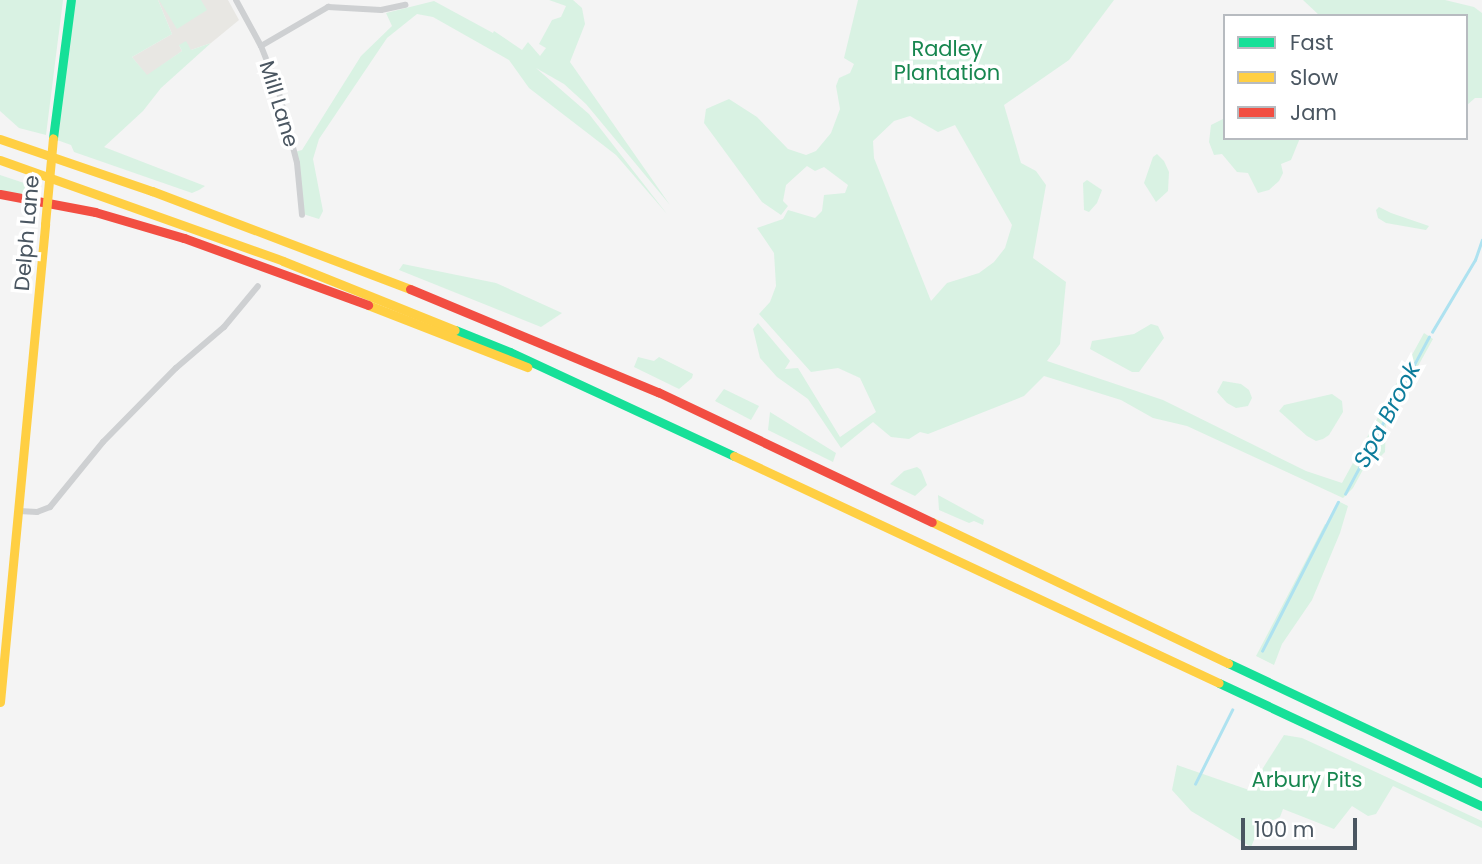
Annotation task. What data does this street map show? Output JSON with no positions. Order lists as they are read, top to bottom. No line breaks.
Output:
{"streets":{"main road":["Delph Lane"],"street":["Mill Lane"]},"water":["Spa Brook"],"parks":["Radley Plantation","Arbury Pits"],"legend":["Fast","Slow","Jam"],"scale_bar":"100 m"}
